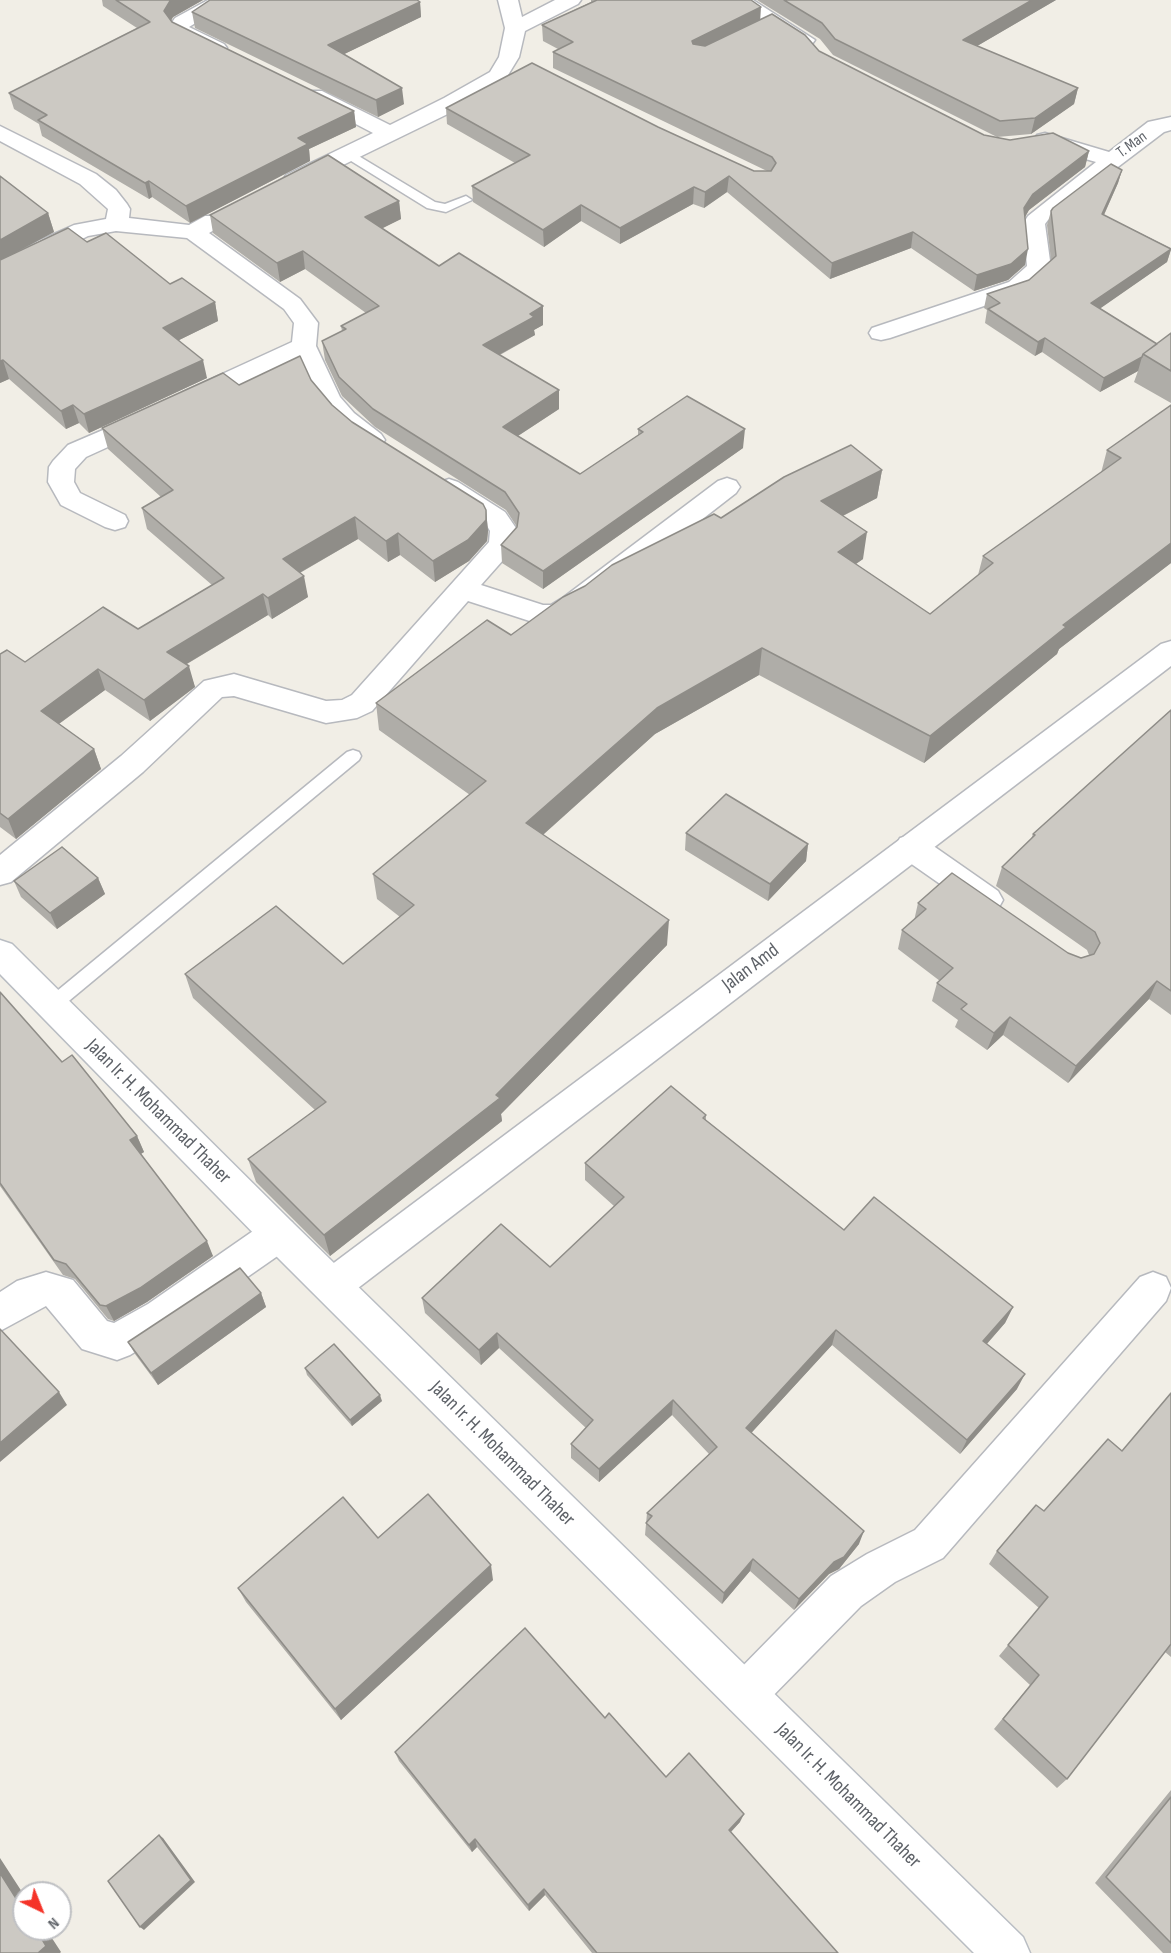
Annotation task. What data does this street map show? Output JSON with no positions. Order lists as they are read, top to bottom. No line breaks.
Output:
{"streets":{"street":["T. Man","Jalan Amd","Jalan Ir. H. Mohammad Thaher"]},"crossings":[["Jalan Amd","Jalan Ir. H. Mohammad Thaher"]],"north":"bottom right"}
